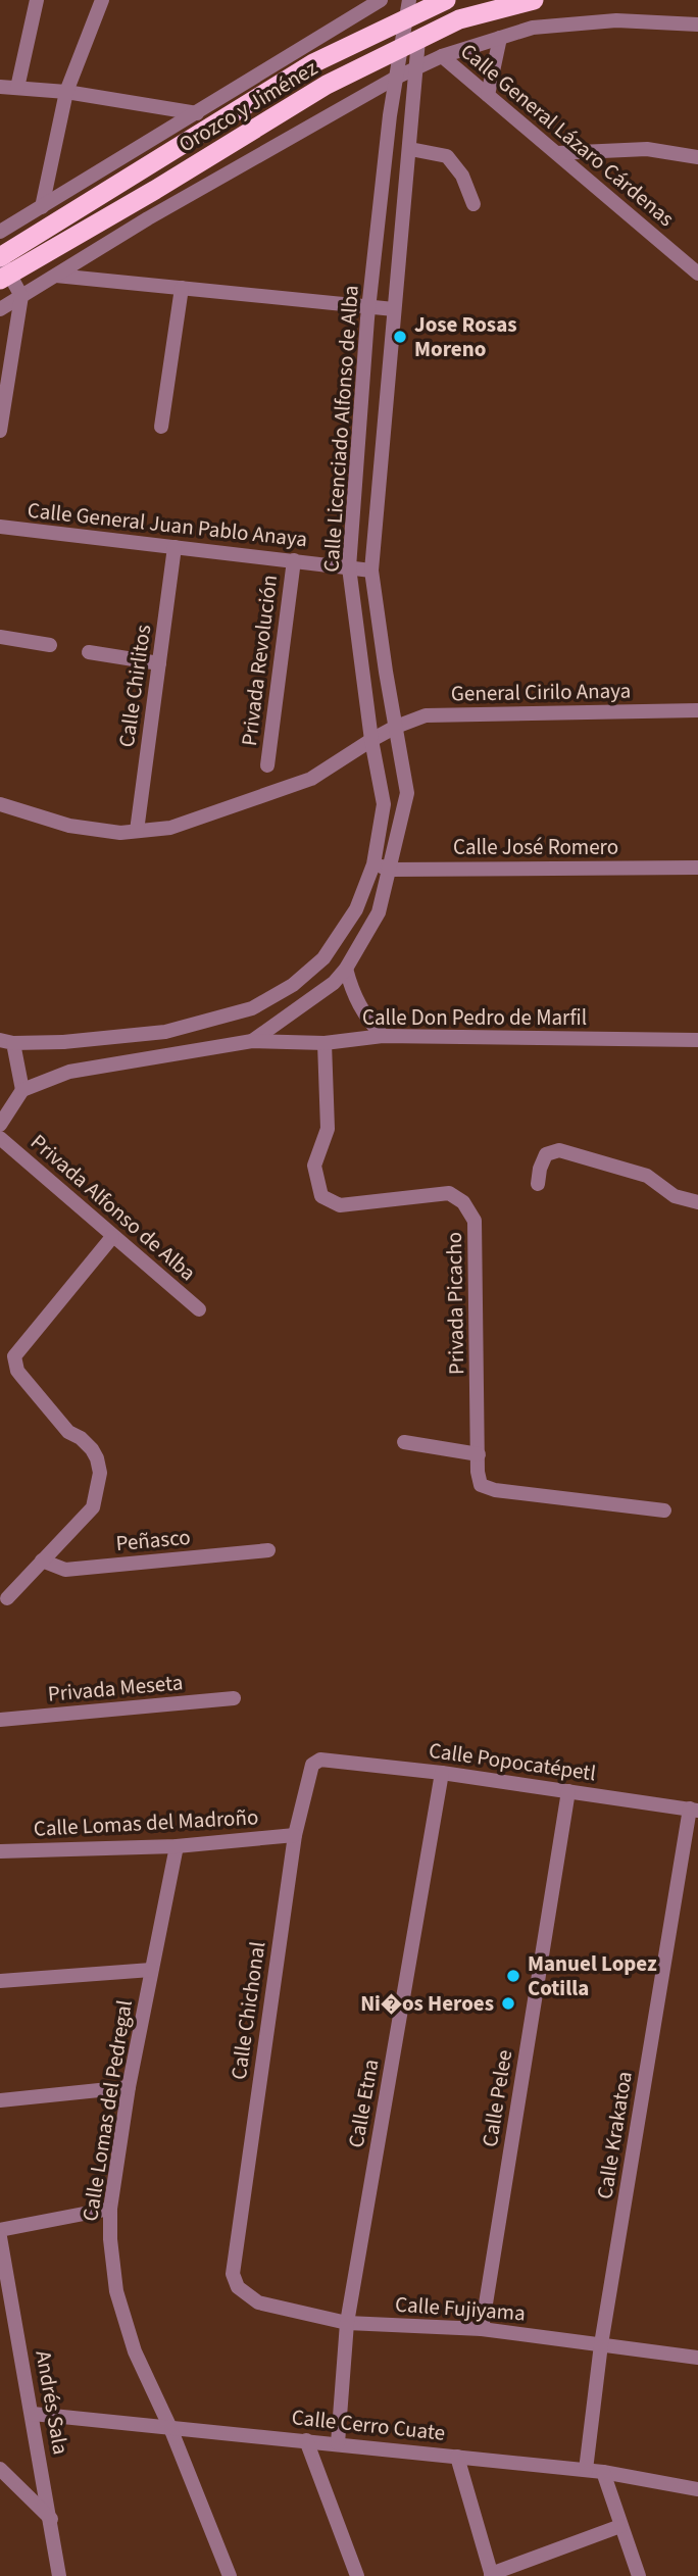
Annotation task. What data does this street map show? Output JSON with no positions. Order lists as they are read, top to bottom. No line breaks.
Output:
{"streets":{"highway":["Orozco y Jiménez"],"street":["Calle General Lázaro Cárdenas","Calle Licenciado Alfonso de Alba","Calle General Juan Pablo Anaya","Privada Revolución","Calle Chirlitos","General Cirilo Anaya","Calle José Romero","Calle Don Pedro de Marfil","Privada Alfonso de Alba","Privada Picacho","Peñasco","Privada Meseta","Calle Popocatépetl","Calle Lomas del Madroño","Calle Chichonal","Calle Pelee","Calle Etna","Calle Lomas del Pedregal","Calle Krakatoa","Calle Fujiyama","Andrés Sala","Calle Cerro Cuate"]},"crossings":[["Orozco y Jiménez","Calle Licenciado Alfonso de Alba"],["Calle Licenciado Alfonso de Alba","Calle General Juan Pablo Anaya"],["Calle Licenciado Alfonso de Alba","General Cirilo Anaya"],["Calle Licenciado Alfonso de Alba","Calle José Romero"],["Calle Licenciado Alfonso de Alba","Calle Don Pedro de Marfil"],["Calle General Juan Pablo Anaya","Privada Revolución"],["Calle General Juan Pablo Anaya","Calle Chirlitos"],["Calle Chirlitos","General Cirilo Anaya"],["Calle Don Pedro de Marfil","Privada Picacho"],["Calle Popocatépetl","Calle Chichonal"],["Calle Popocatépetl","Calle Pelee"],["Calle Popocatépetl","Calle Etna"],["Calle Popocatépetl","Calle Krakatoa"],["Calle Lomas del Madroño","Calle Chichonal"],["Calle Lomas del Madroño","Calle Lomas del Pedregal"],["Calle Chichonal","Calle Fujiyama"],["Calle Pelee","Calle Fujiyama"],["Calle Etna","Calle Fujiyama"],["Calle Etna","Calle Cerro Cuate"],["Calle Lomas del Pedregal","Calle Cerro Cuate"],["Calle Krakatoa","Calle Fujiyama"],["Calle Krakatoa","Calle Cerro Cuate"],["Andrés Sala","Calle Cerro Cuate"]],"places":["Jose Rosas Moreno","Manuel Lopez Cotilla","Ni�os Heroes"]}
